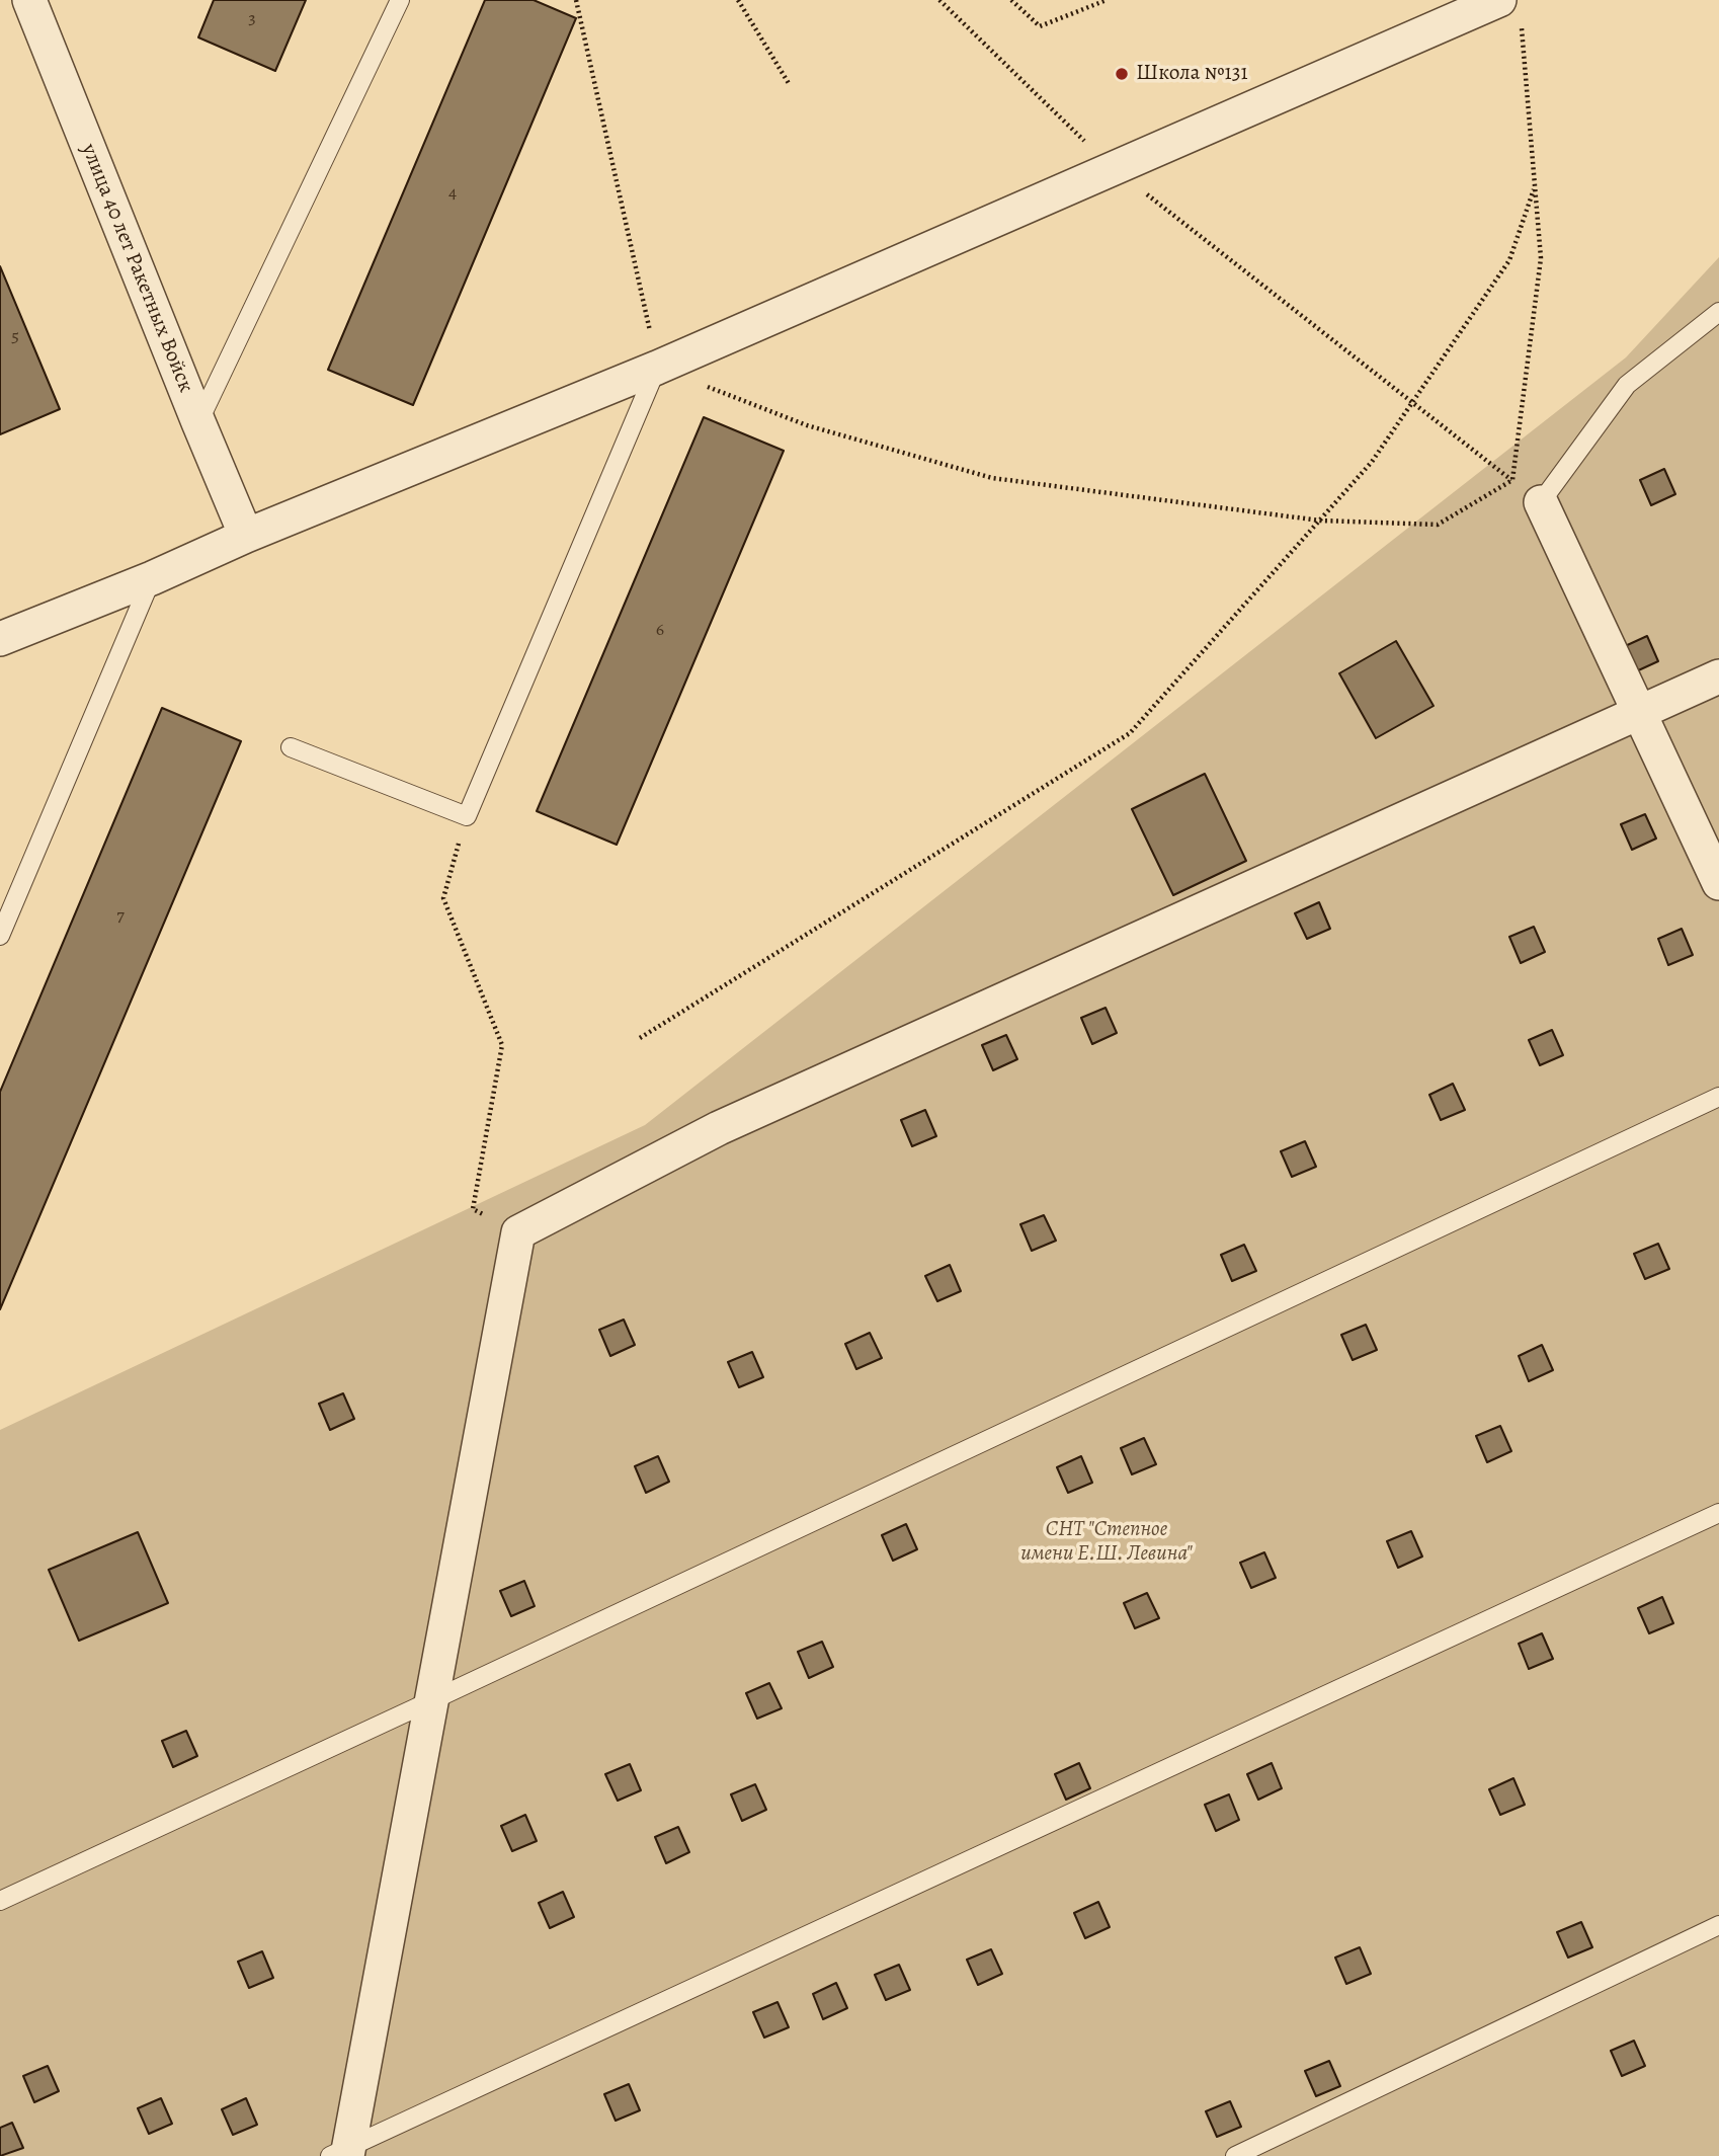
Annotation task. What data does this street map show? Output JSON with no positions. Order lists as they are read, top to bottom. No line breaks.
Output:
{"streets":{"street":["улица 40 лет Ракетных Войск"]},"parks":["СНТ \"Степное имени Е.Ш. Левина\""],"places":["Школа №131"],"house_numbers":["3","4","5","6","7"]}
